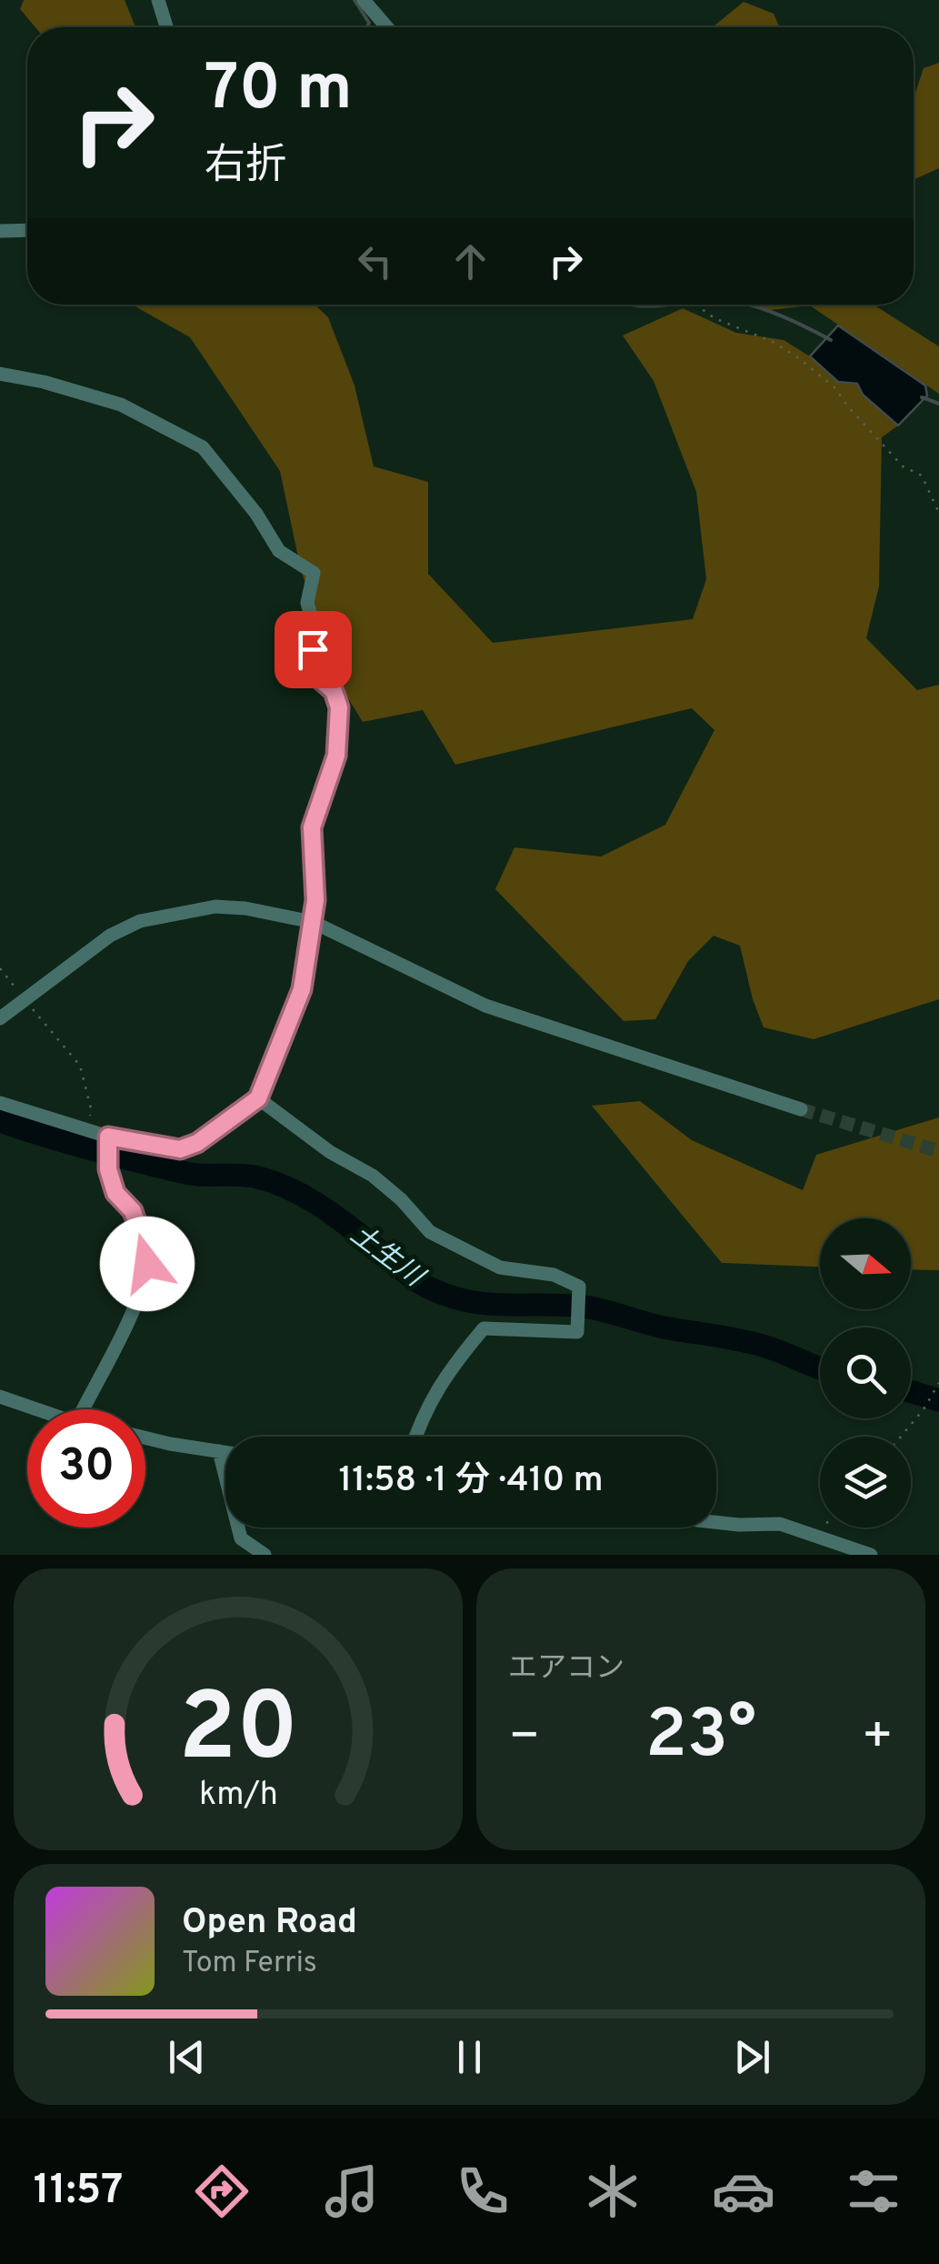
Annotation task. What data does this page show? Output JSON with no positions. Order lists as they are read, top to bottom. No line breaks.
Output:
{"water":["土生川"],"north":"right","page":{"turn":["70 m","右折"],"limit":"30","trip":"11:58 · 1 分 · 410 m","tile":"エアコン","heat":["−","23°","+"],"song":["Open Road","Tom Ferris"],"tabs":"11:57","gauge":["20","km/h"]}}
